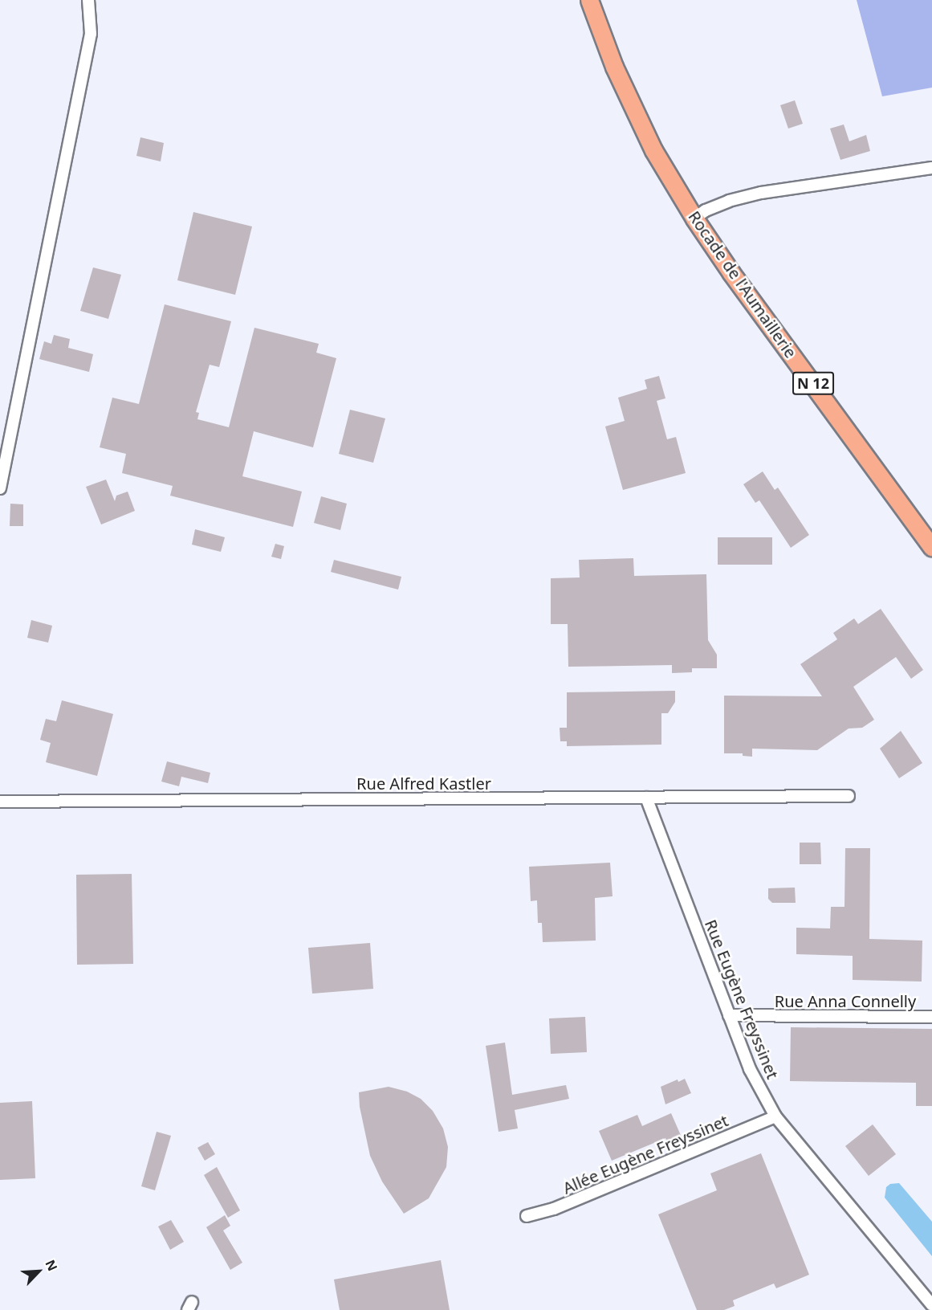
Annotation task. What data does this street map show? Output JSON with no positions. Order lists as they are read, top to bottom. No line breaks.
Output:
{"streets":{"main road":["Rocade de l'Aumaillerie","N 12"],"street":["Rue Alfred Kastler","Rue Eugène Freyssinet","Rue Anna Connelly","Allée Eugène Freyssinet"]},"crossings":[["Rue Alfred Kastler","Rue Eugène Freyssinet"],["Rue Eugène Freyssinet","Rue Anna Connelly"],["Rue Eugène Freyssinet","Allée Eugène Freyssinet"]],"north":"top right"}
